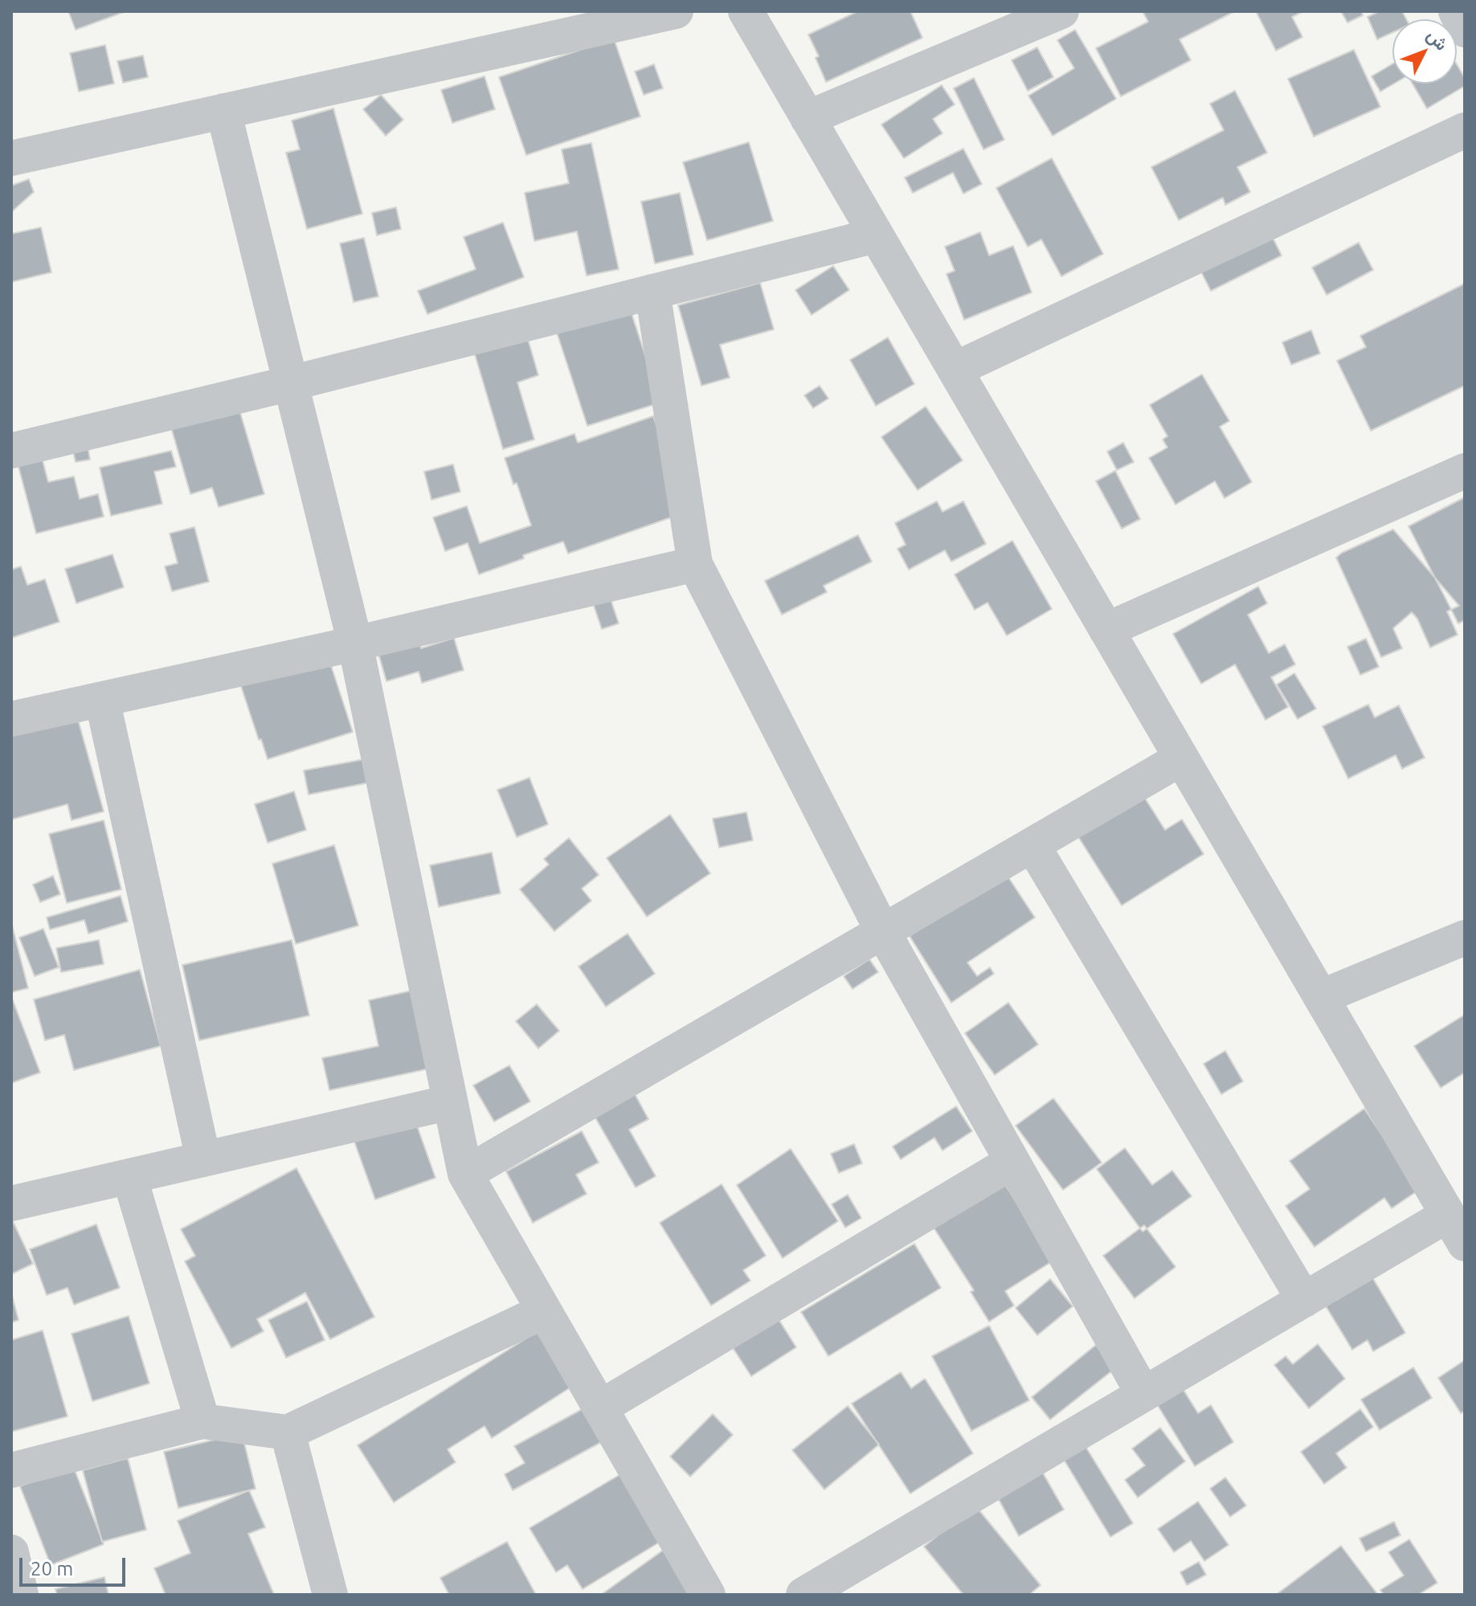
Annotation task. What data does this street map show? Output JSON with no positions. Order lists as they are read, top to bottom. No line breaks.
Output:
{"scale_bar":"20 m","north":"top right"}
